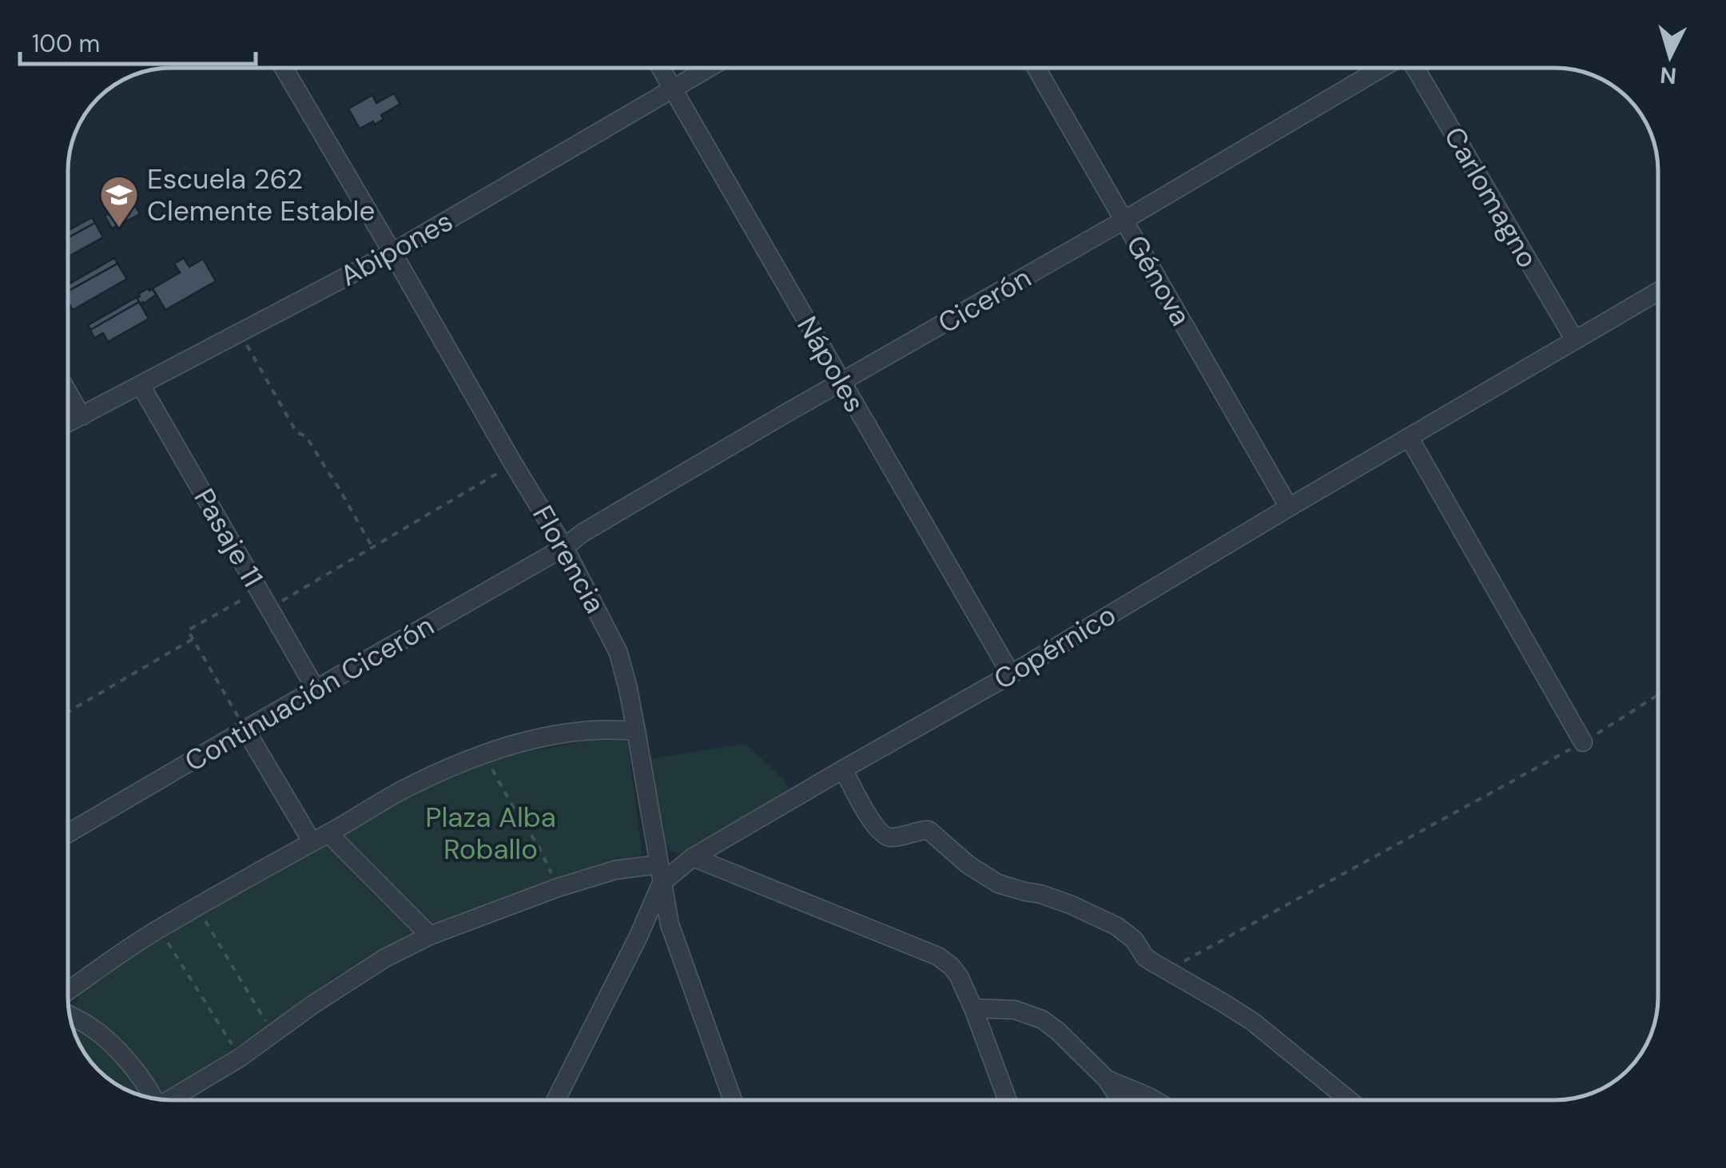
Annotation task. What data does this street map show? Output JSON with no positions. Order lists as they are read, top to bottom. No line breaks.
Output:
{"streets":{"street":["Carlomagno","Abipones","Génova","Cicerón","Nápoles","Pasaje 11","Florencia","Copérnico","Continuación Cicerón"]},"crossings":[["Carlomagno","Copérnico"],["Abipones","Nápoles"],["Abipones","Pasaje 11"],["Abipones","Florencia"],["Génova","Cicerón"],["Génova","Copérnico"],["Cicerón","Nápoles"],["Cicerón","Florencia"],["Cicerón","Continuación Cicerón"],["Nápoles","Copérnico"],["Pasaje 11","Continuación Cicerón"],["Florencia","Copérnico"],["Florencia","Continuación Cicerón"]],"parks":["Plaza Alba Roballo"],"places":{"school or university":["Escuela 262 Clemente Estable"]},"scale_bar":"100 m","north":"bottom"}
